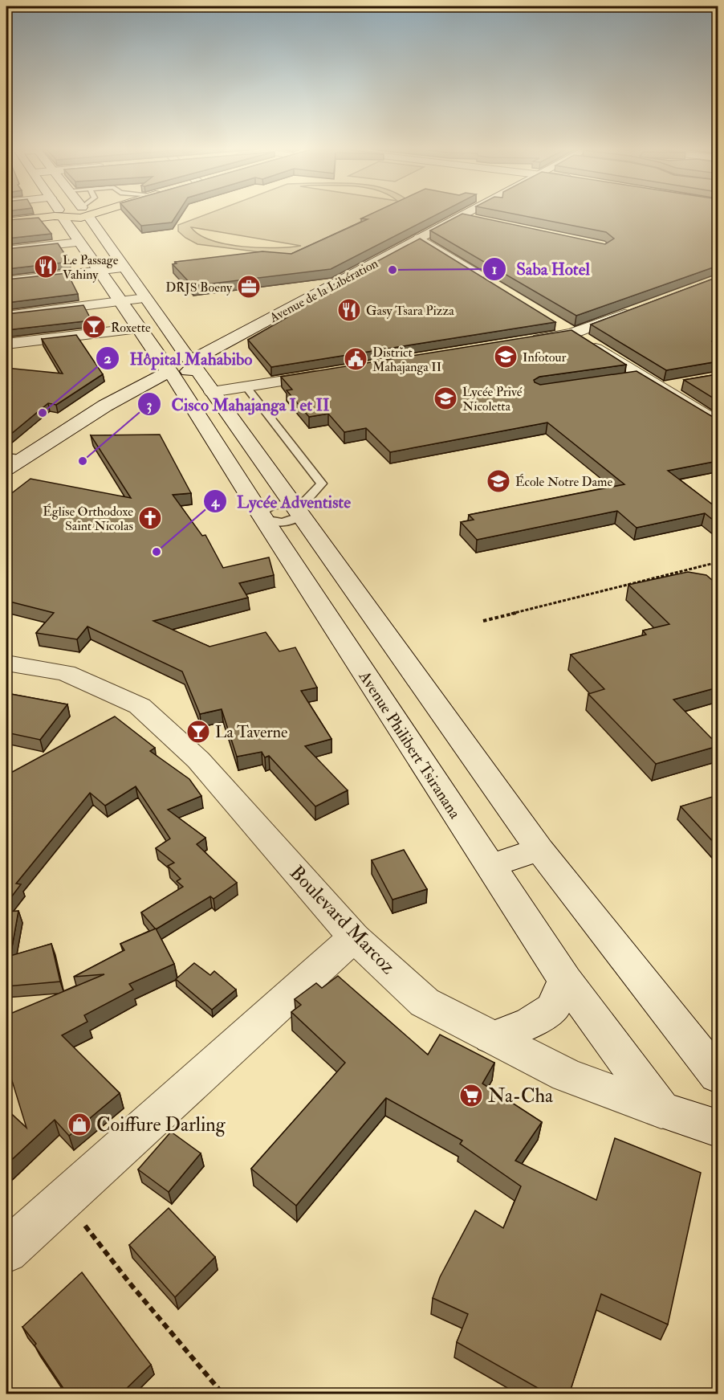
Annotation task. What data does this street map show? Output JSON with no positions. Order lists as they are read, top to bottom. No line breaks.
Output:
{"streets":{"main road":["Avenue de la Libération","Avenue Philibert Tsiranana","Boulevard Marcoz"]},"crossings":[["Avenue de la Libération","Avenue Philibert Tsiranana"],["Avenue Philibert Tsiranana","Boulevard Marcoz"]],"places":{"restaurant":["Le Passage Vahiny","Gasy Tsara Pizza"],"other":["Saba Hotel","Hôpital Mahabibo","Cisco Mahajanga I et II","Lycée Adventiste"],"office":["DRJS Boeny"],"bar":["Roxette","La Taverne"],"school or university":["Infotour","Lycée Privé Nicoletta","École Notre Dame"],"public building":["District Mahajanga II"],"church":["Église Orthodoxe Saint Nicolas"],"supermarket":["Na-Cha"],"shop":["Coiffure Darling"]}}
